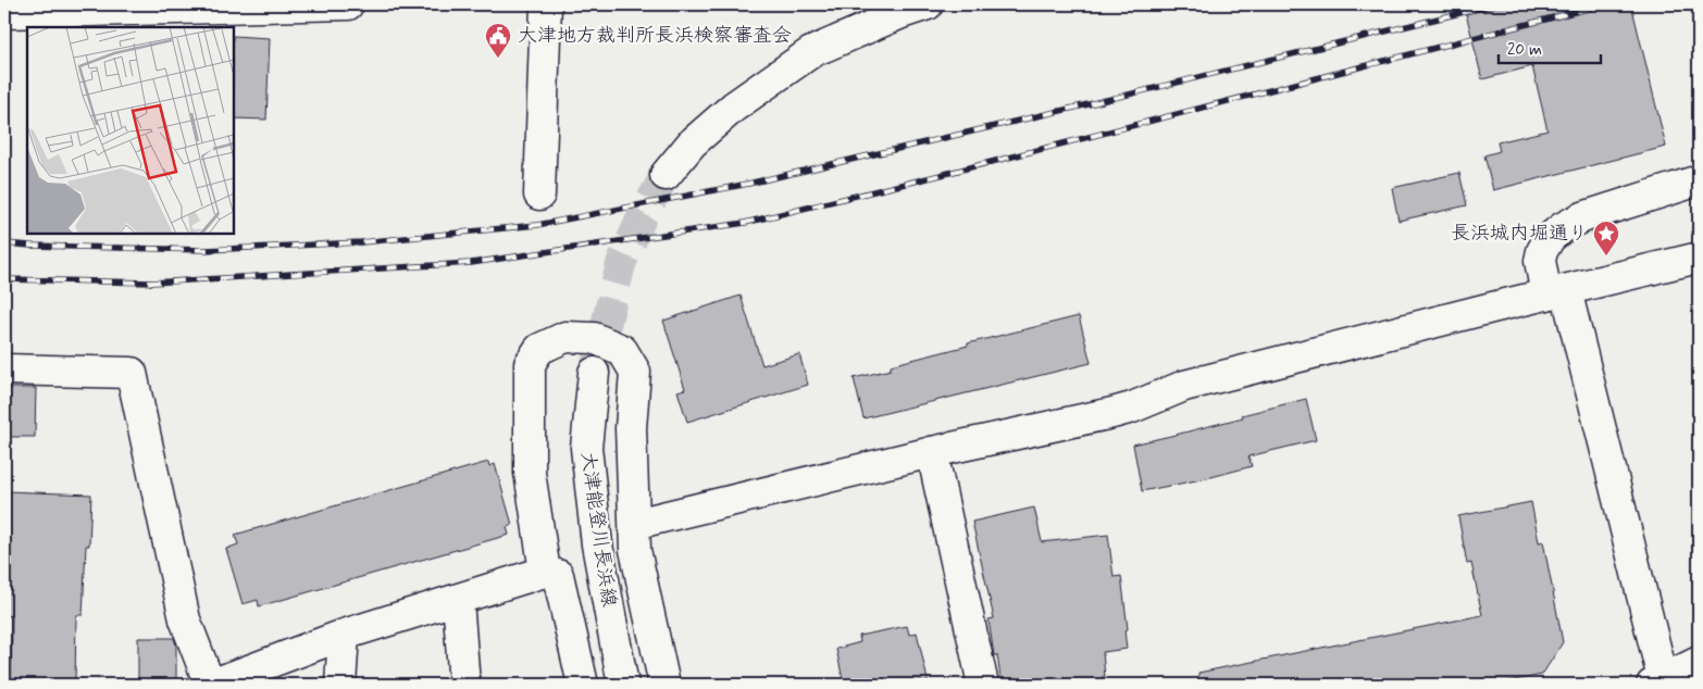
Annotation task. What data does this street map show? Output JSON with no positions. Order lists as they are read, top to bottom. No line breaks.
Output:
{"streets":{"street":["大津能登川長浜線"]},"places":{"public building":["大津地方裁判所長浜検察審査会"],"place":["長浜城内堀通り"]},"scale_bar":"20 m"}
